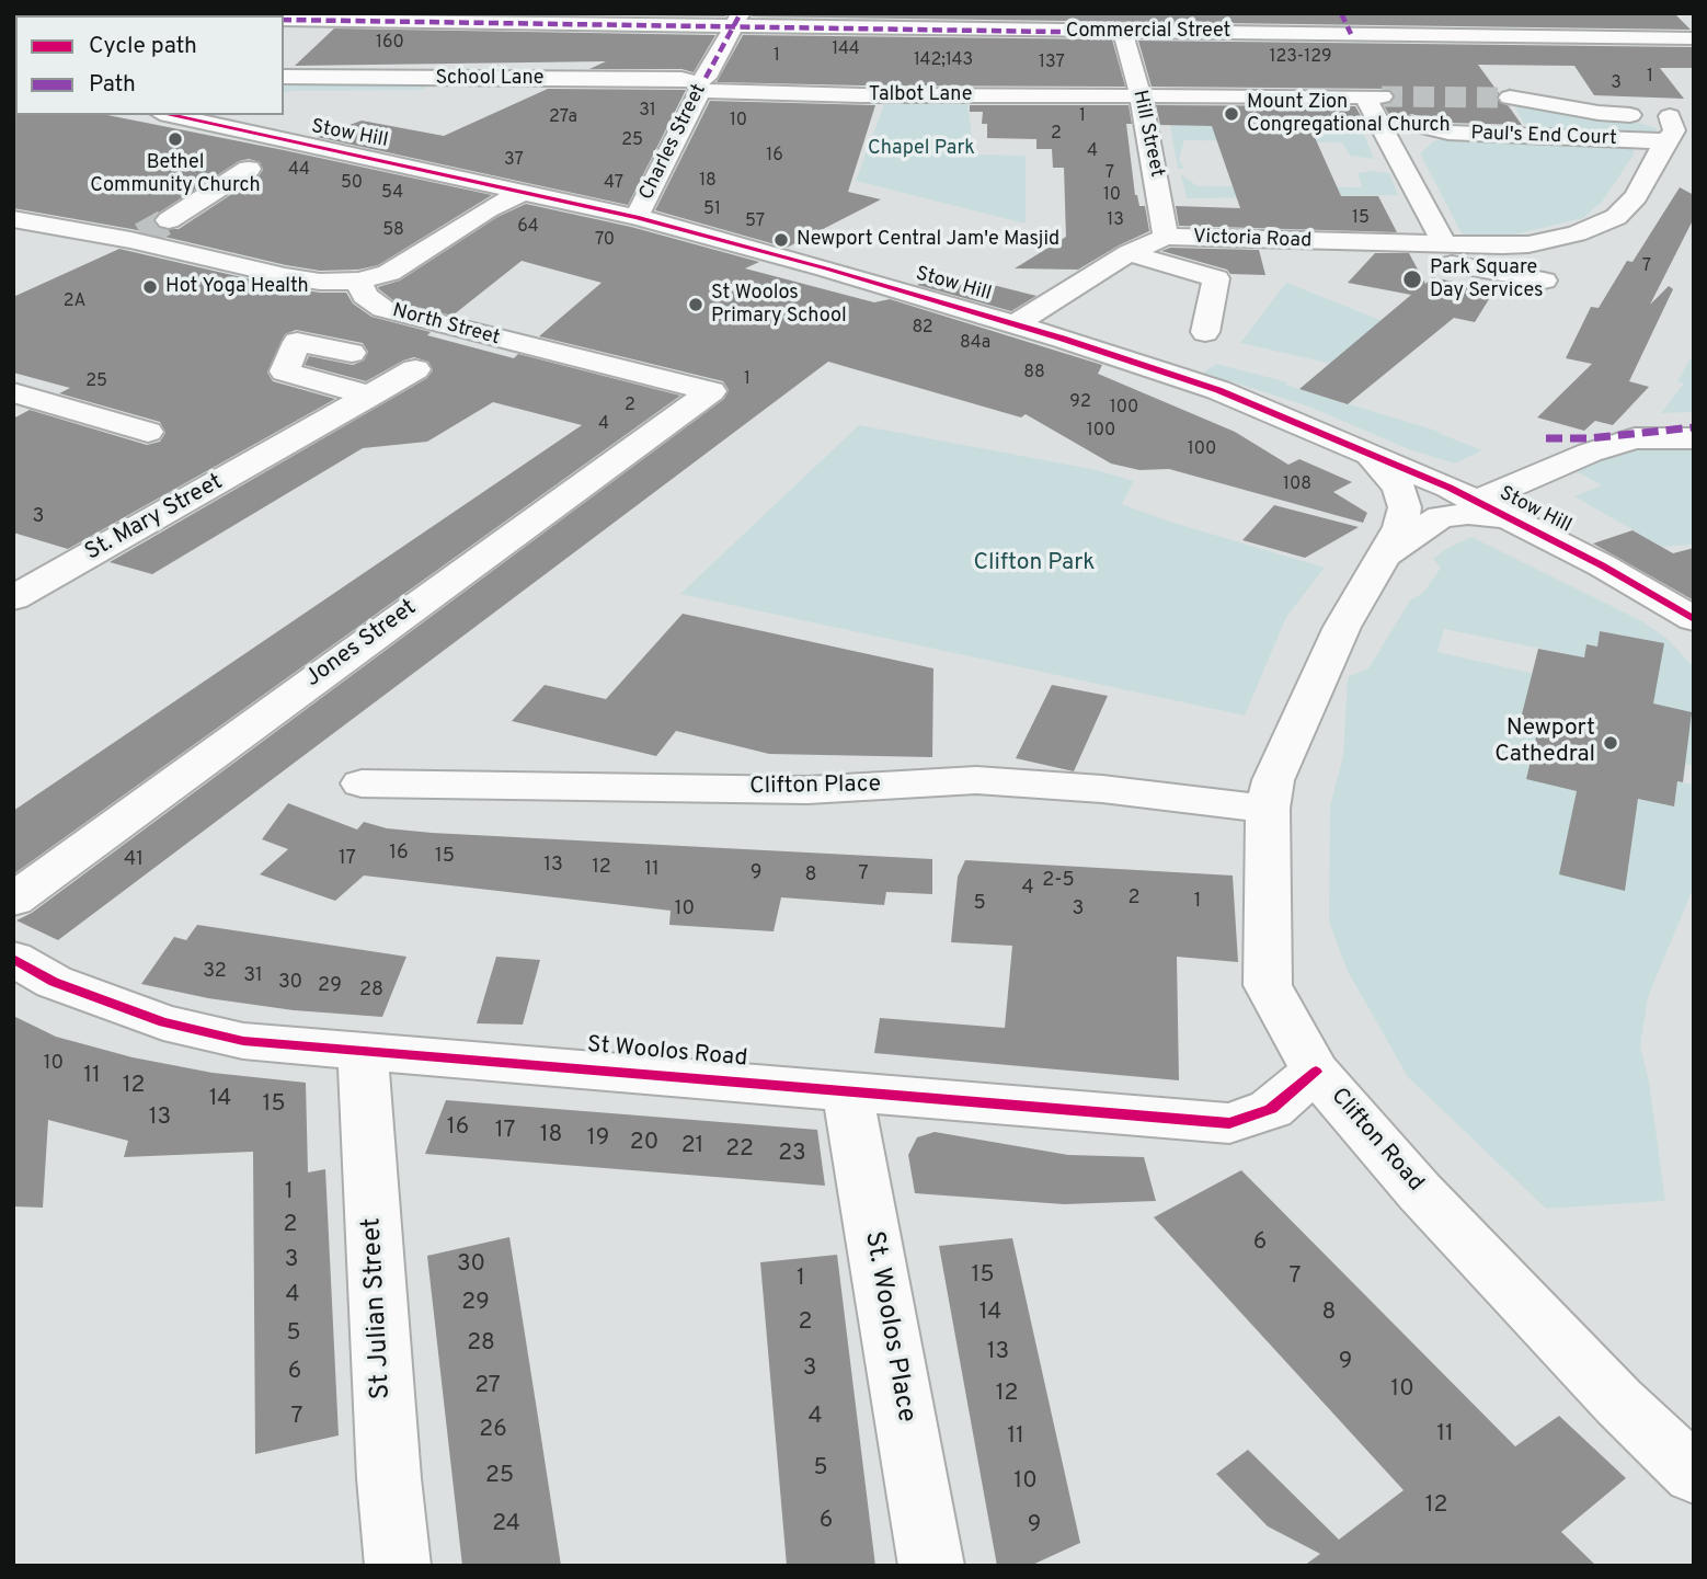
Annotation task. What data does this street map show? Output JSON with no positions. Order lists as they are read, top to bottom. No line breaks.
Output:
{"streets":{"street":["Commercial Street","School Lane","Talbot Lane","Hill Street","Stow Hill","Paul's End Court","Charles Street","Victoria Road","North Street","St. Mary Street","Jones Street","Clifton Place","St Woolos Road","Clifton Road","St Julian Street","St. Woolos Place"]},"crossings":[["Commercial Street","Hill Street"],["Commercial Street","Charles Street"],["School Lane","Talbot Lane"],["School Lane","Charles Street"],["Talbot Lane","Hill Street"],["Talbot Lane","Charles Street"],["Talbot Lane","Victoria Road"],["Hill Street","Victoria Road"],["Stow Hill","Charles Street"],["Stow Hill","Clifton Road"],["Paul's End Court","Victoria Road"],["North Street","Jones Street"],["Clifton Place","Clifton Road"],["St Woolos Road","Clifton Road"],["St Woolos Road","St Julian Street"],["St Woolos Road","St. Woolos Place"]],"parks":["Chapel Park","Clifton Park"],"places":["Mount Zion Congregational Church","Bethel Community Church","Newport Central Jam'e Masjid","Park Square Day Services","Hot Yoga Health","St Woolos Primary School","Newport Cathedral"],"house_numbers":["160","144","1","123-129","142;143","137","1","3","31","1","27a","10","2","25","4","16","37","44","7","18","50","47","54","10","51","15","13","57","64","58","70","7","2A","82","84a","88","1","25","92","2","100","4","100","100","108","3","16","15","17","41","13","12","11","9","7","8","2-5","4","2","1","5","10","3","32","31","30","29","28","10","11","12","14","15","13","16","17","18","19","20","21","22","23","1","2","6","3","30","15","7","1","4","29","14","8","2","5","28","13","9","3","6","27","10","12","7","4","26","11","11","5","25","10","12","6","24","9"],"legend":["Cycle path","Path"]}
